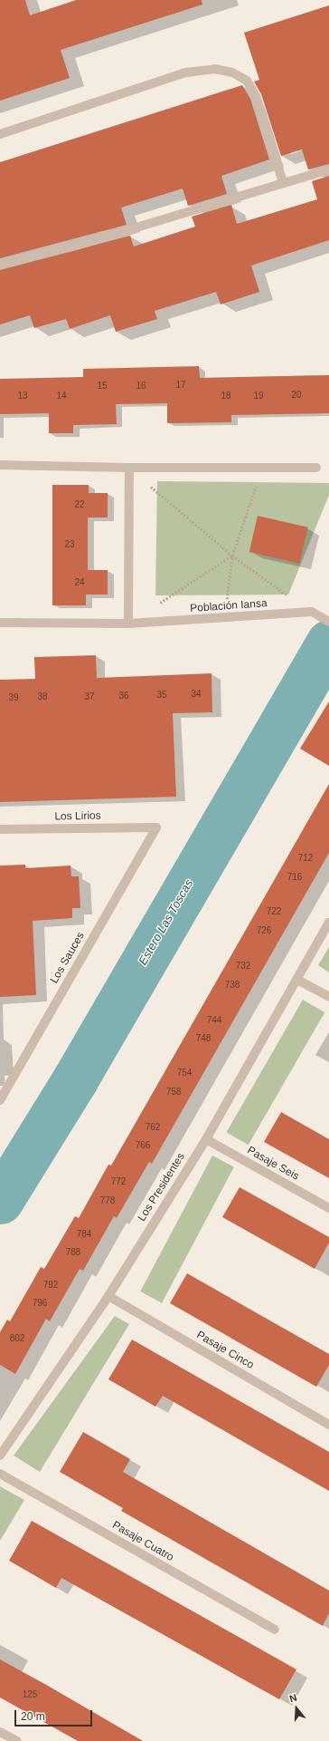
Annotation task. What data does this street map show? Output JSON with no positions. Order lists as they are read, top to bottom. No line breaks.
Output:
{"streets":{"street":["Población Iansa","Los Lirios","Los Sauces","Pasaje Seis","Los Presidentes","Pasaje Cinco","Pasaje Cuatro"]},"crossings":[["Los Lirios","Los Sauces"],["Pasaje Seis","Los Presidentes"],["Los Presidentes","Pasaje Cinco"]],"water":["Estero Las Toscas"],"house_numbers":["17","15","16","20","13","14","18","19","22","23","24","34","35","36","38","37","39","712","716","722","726","732","738","744","748","754","758","762","766","772","778","784","788","792","796","802","125"],"scale_bar":"20 m","north":"top"}
